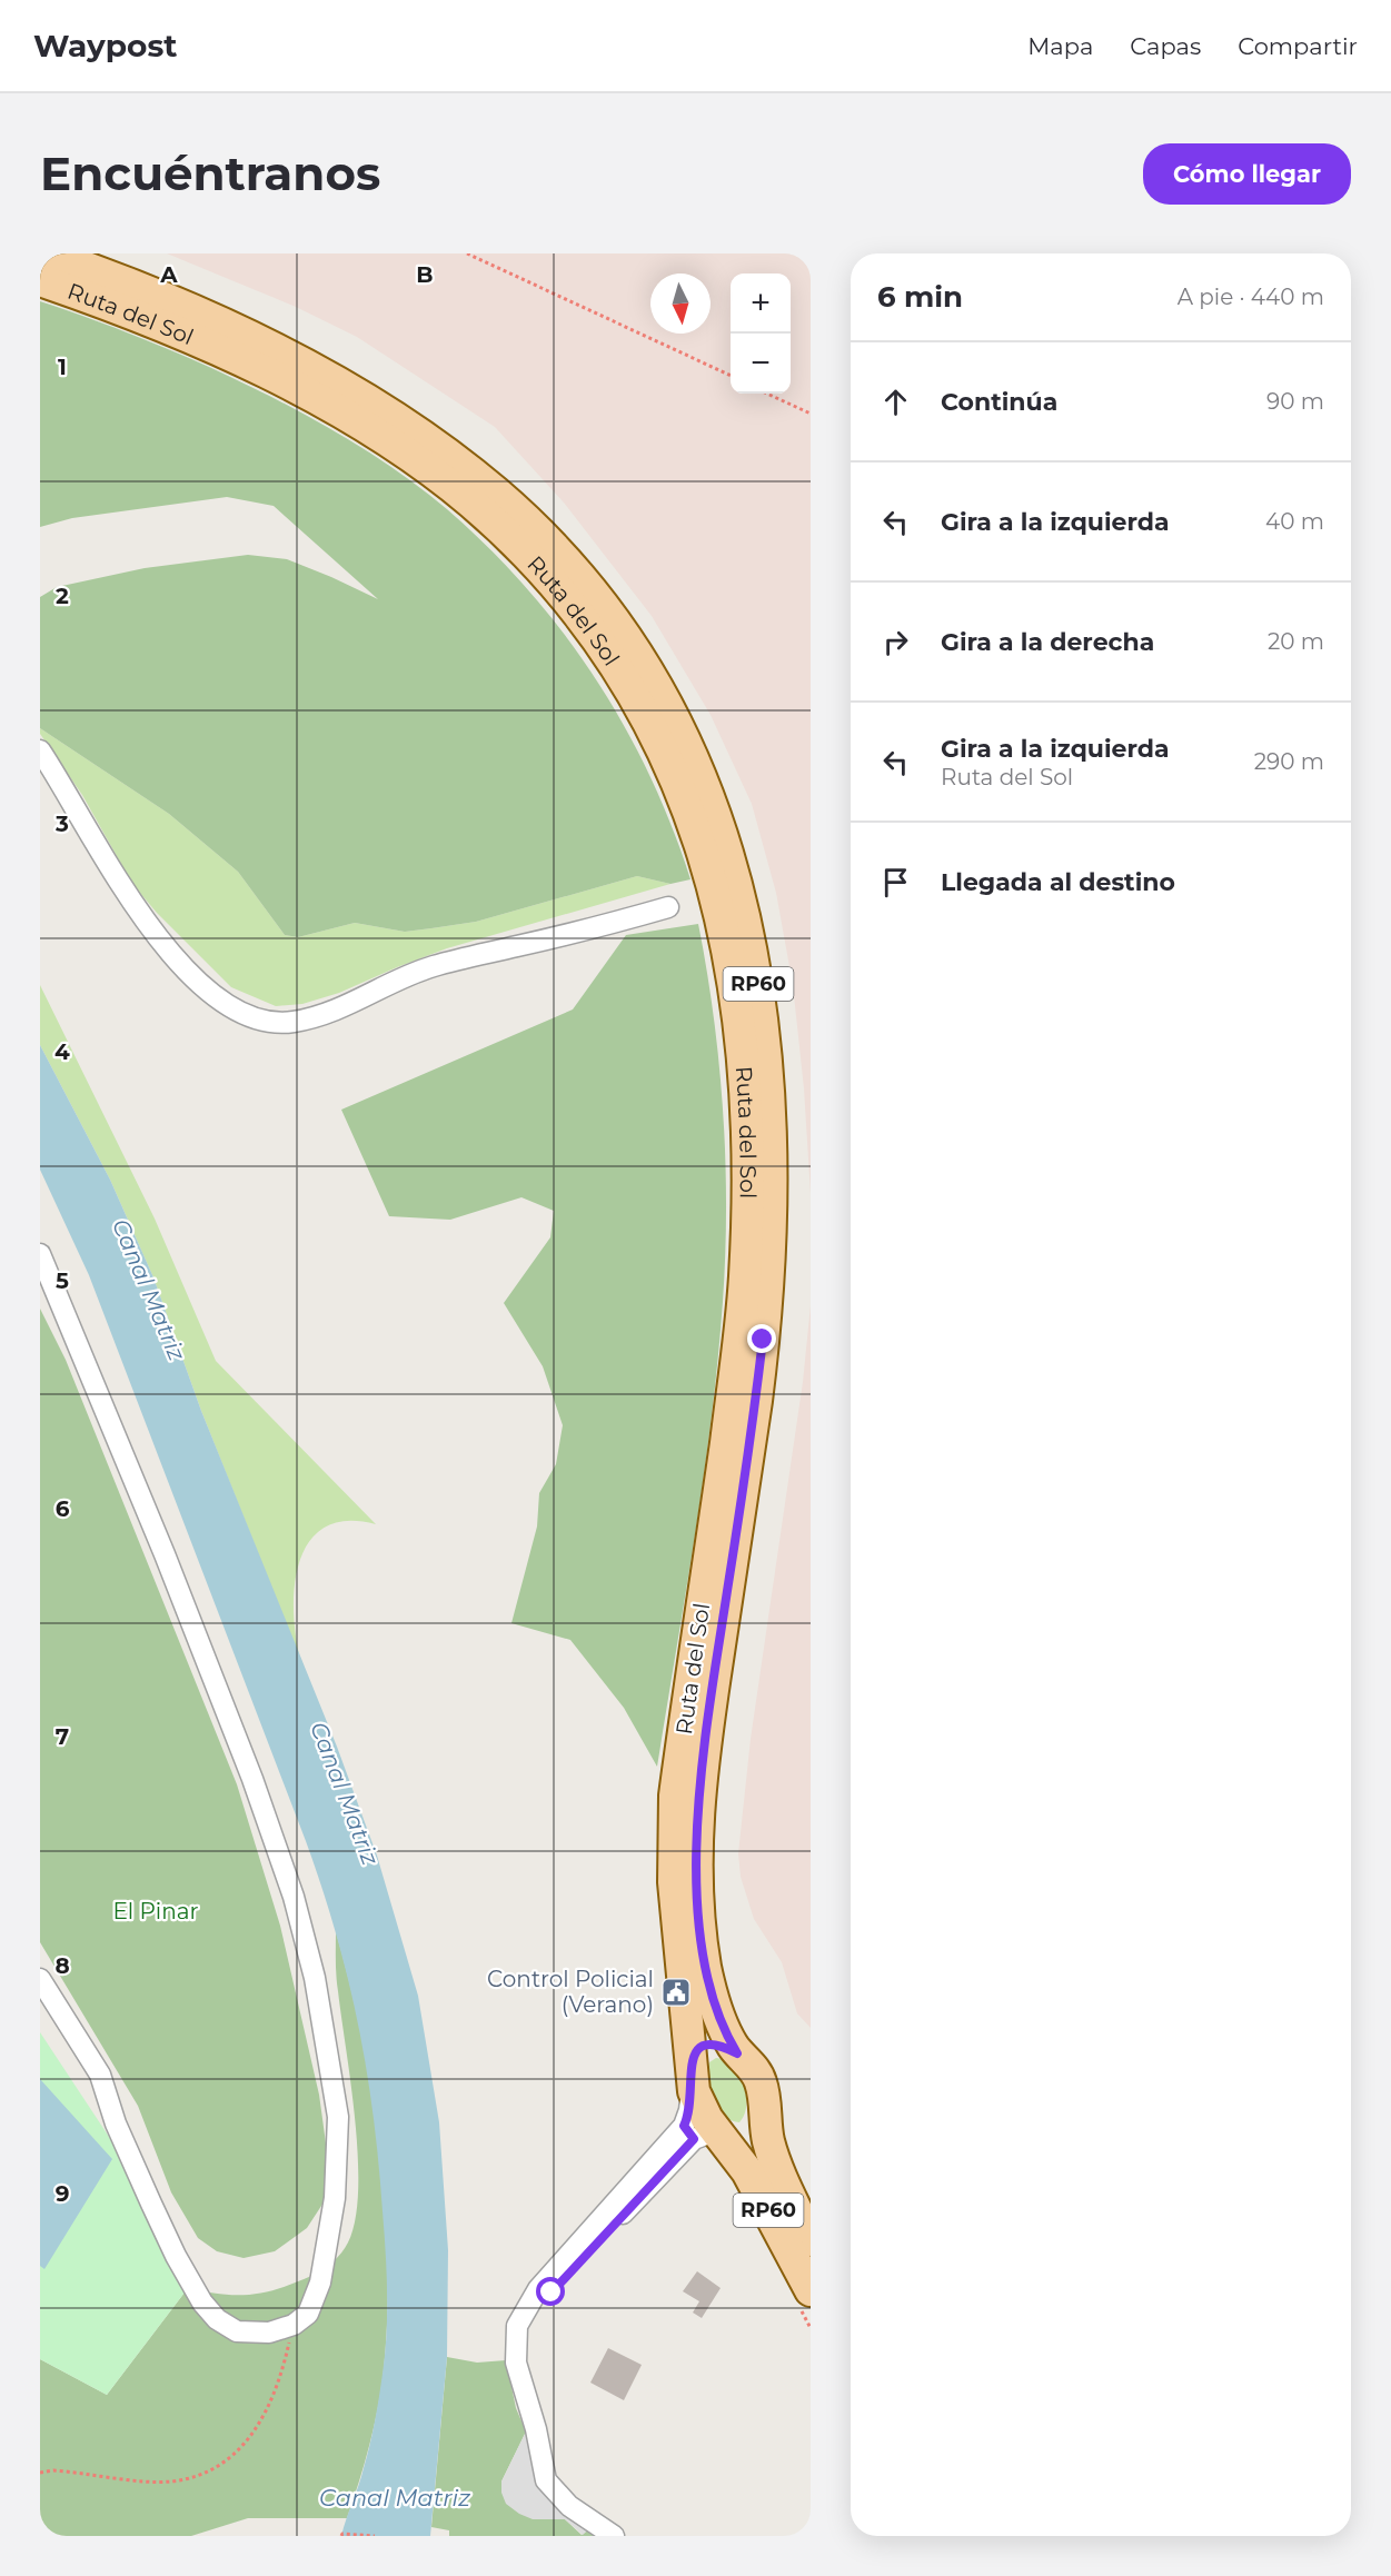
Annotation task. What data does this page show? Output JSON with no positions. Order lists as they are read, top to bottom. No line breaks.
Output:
{"streets":{"main road":["Ruta del Sol","RP60"]},"water":["Canal Matriz"],"parks":["El Pinar"],"places":{"public building":["Control Policial (Verano)"]},"north":"bottom","page":{"header":"Waypost","nav":["Mapa","Capas","Compartir"],"buttons":"Cómo llegar","title":"Encuéntranos","heading":["6 min","A pie · 440 m"],"map_buttons":["+","−"],"list":[["Continúa","90 m"],["Gira a la izquierda","40 m"],["Gira a la derecha","20 m"],["Gira a la izquierda","Ruta del Sol","290 m"],"Llegada al destino"]},"grid":{"columns":["A","B"],"rows":["1","2","3","4","5","6","7","8","9"]}}
